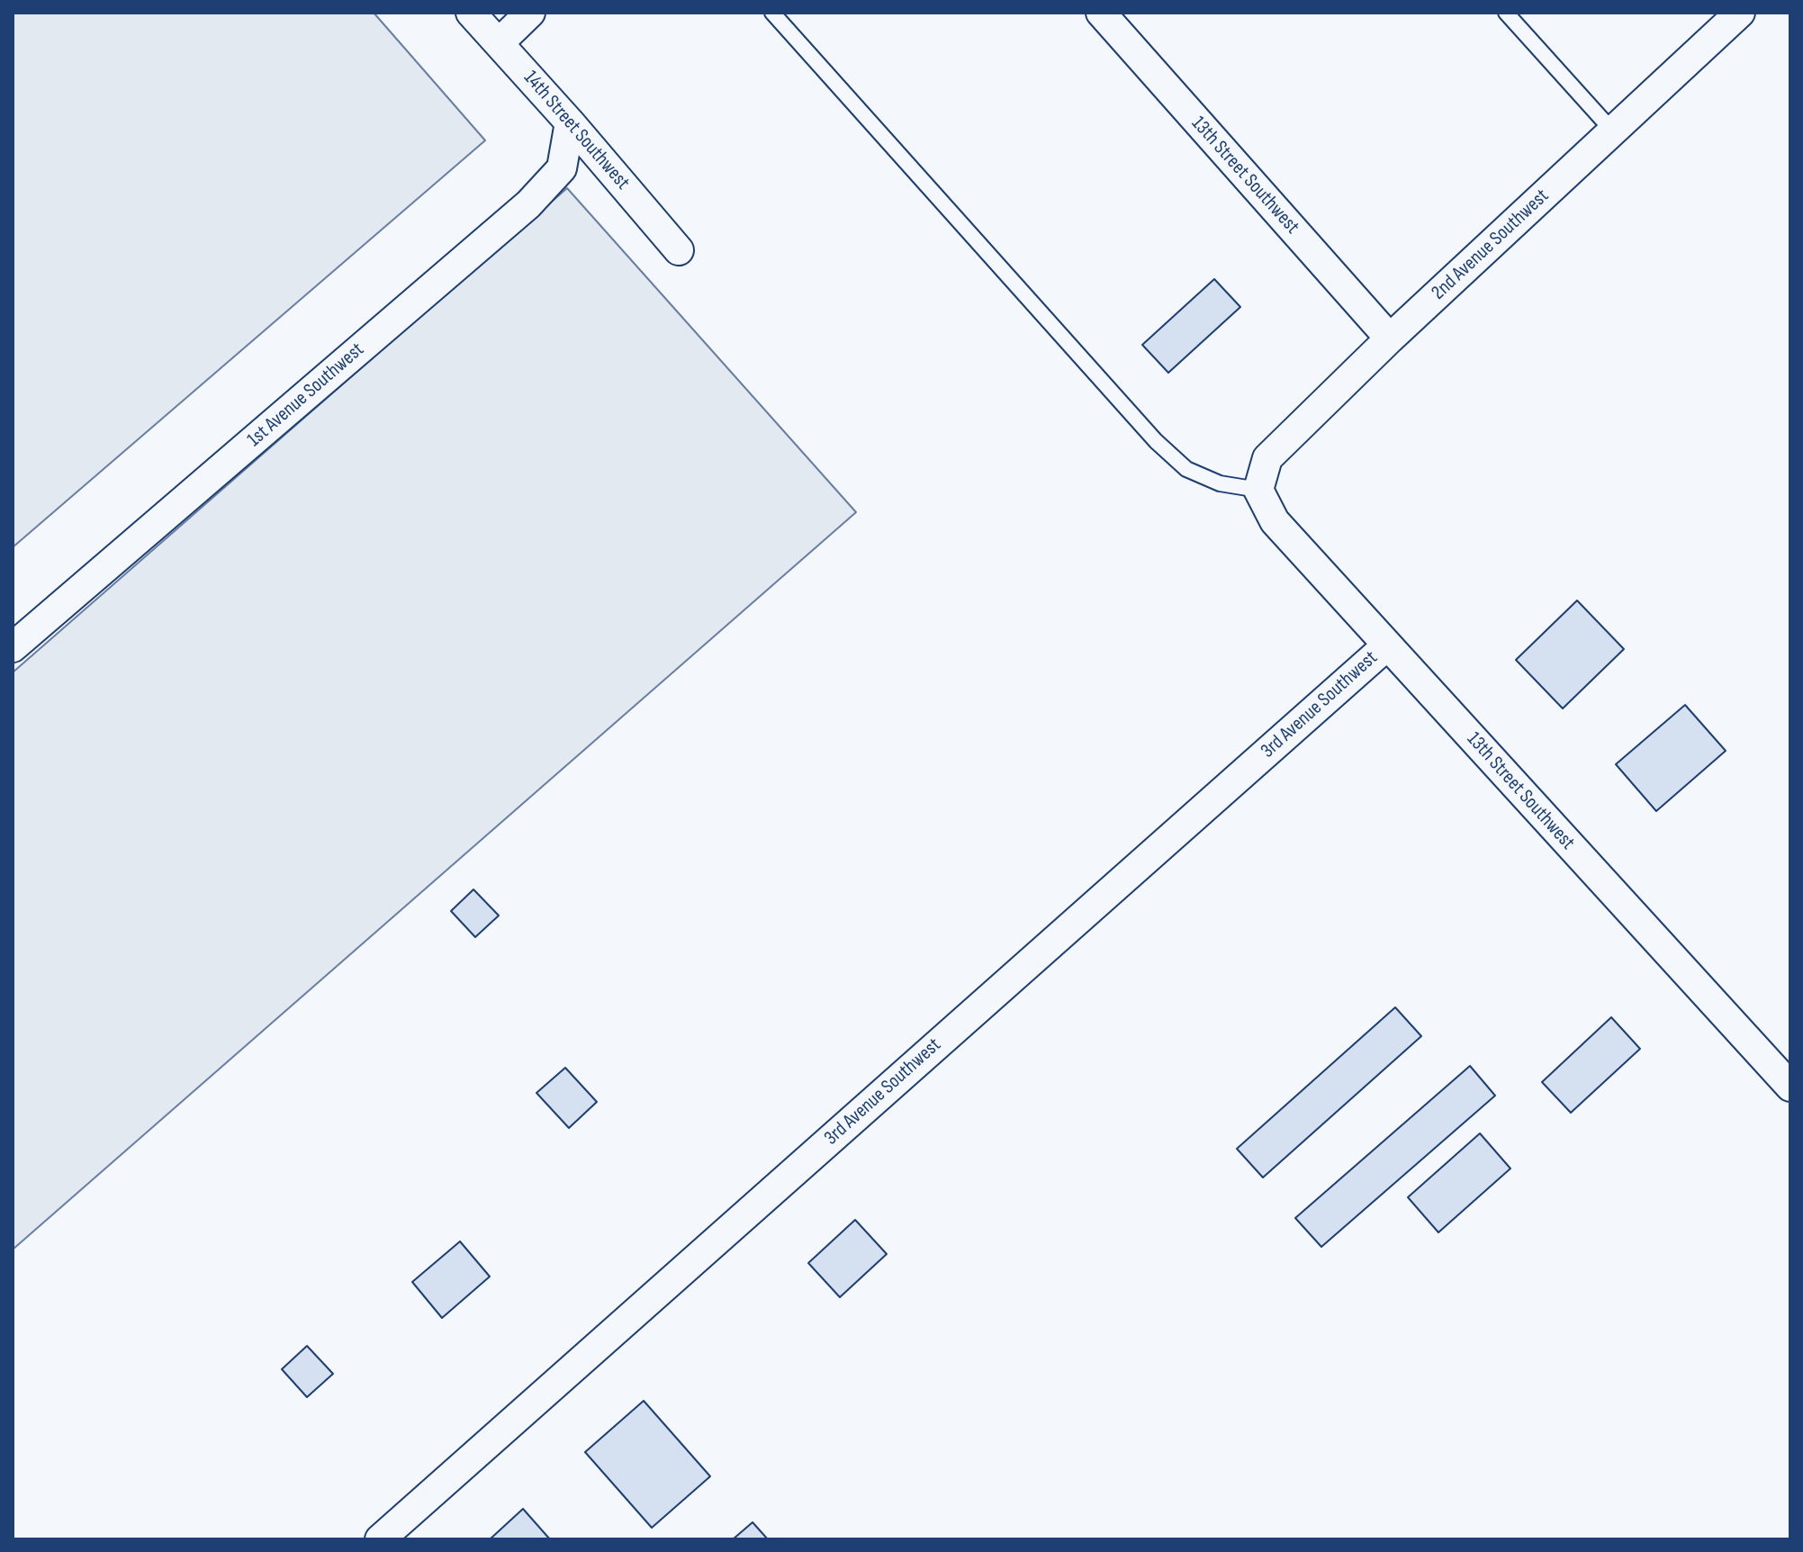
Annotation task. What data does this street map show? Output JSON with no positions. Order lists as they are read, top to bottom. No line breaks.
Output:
{"streets":{"street":["14th Street Southwest","13th Street Southwest","2nd Avenue Southwest","1st Avenue Southwest","3rd Avenue Southwest"]},"crossings":[["14th Street Southwest","1st Avenue Southwest"],["13th Street Southwest","2nd Avenue Southwest"],["13th Street Southwest","3rd Avenue Southwest"]]}
